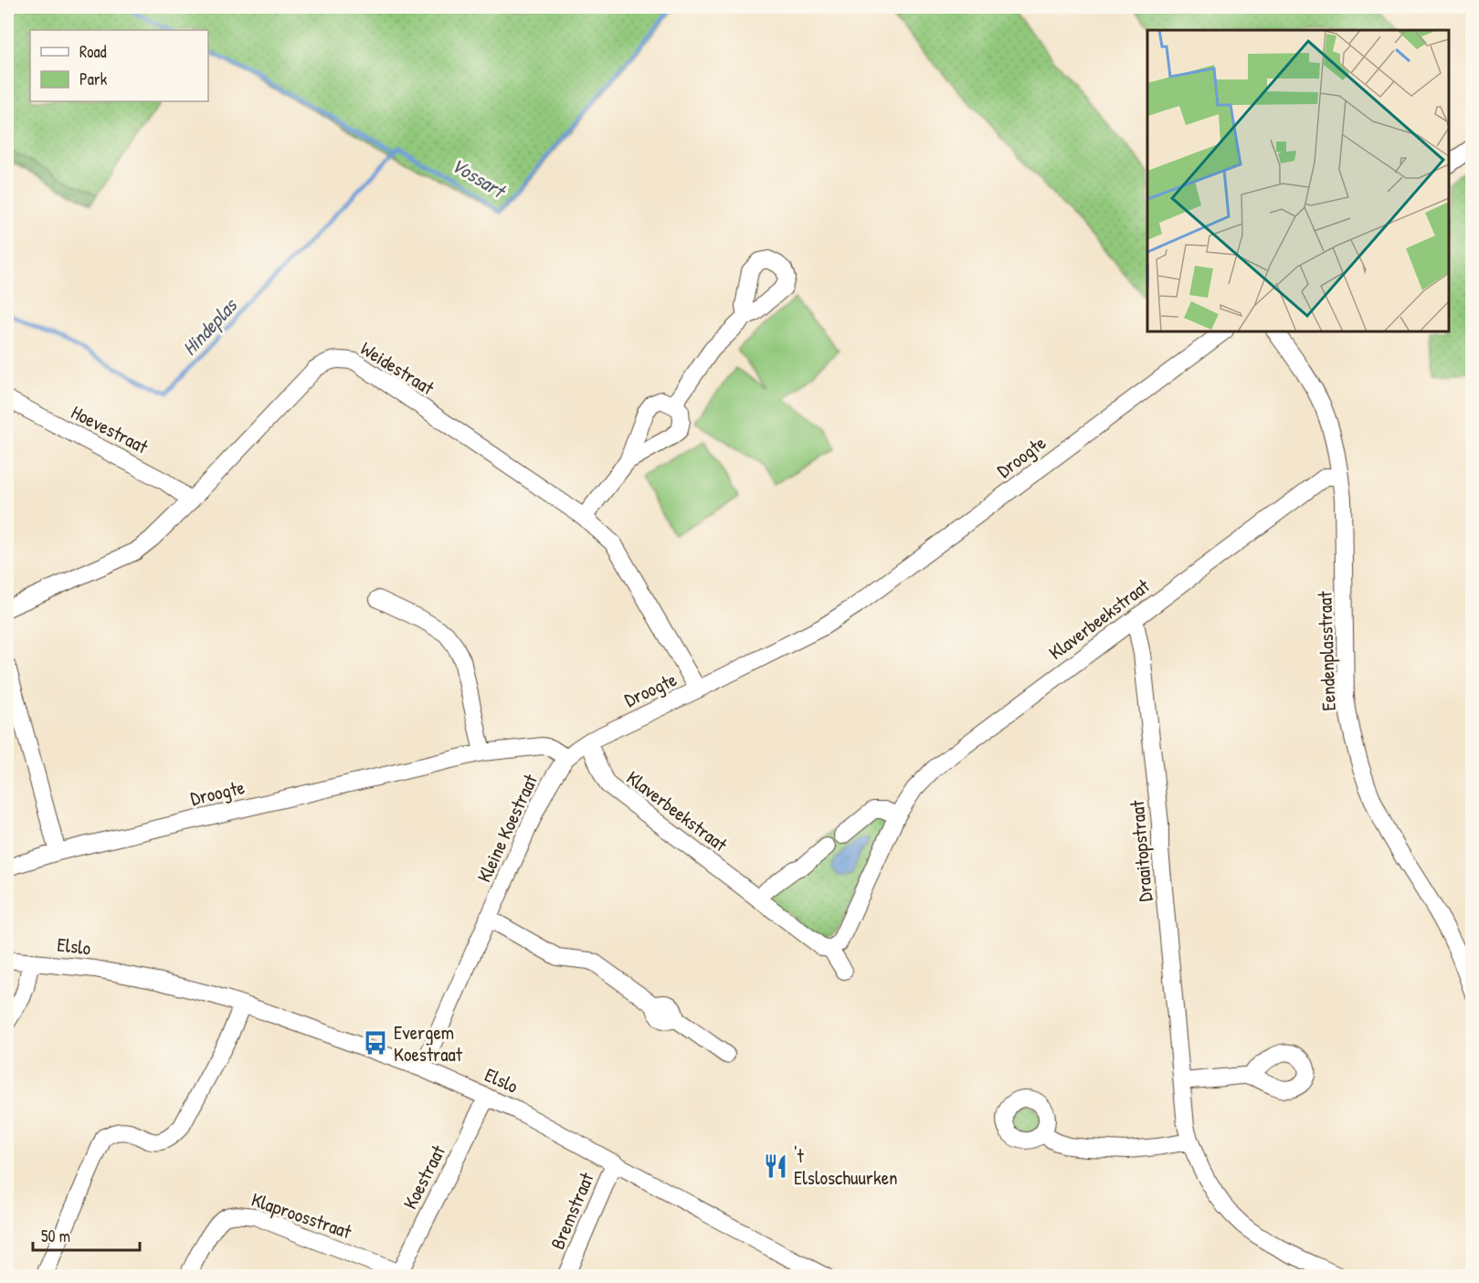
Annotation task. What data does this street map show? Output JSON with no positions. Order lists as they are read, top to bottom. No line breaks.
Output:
{"streets":{"street":["Weidestraat","Hoevestraat","Droogte","Klaverbeekstraat","Eendenplasstraat","Kleine Koestraat","Draaitopstraat","Elslo","Koestraat","Bremstraat","Klaproosstraat"]},"crossings":[["Weidestraat","Hoevestraat"],["Weidestraat","Droogte"],["Droogte","Klaverbeekstraat"],["Droogte","Kleine Koestraat"],["Klaverbeekstraat","Eendenplasstraat"],["Klaverbeekstraat","Draaitopstraat"],["Kleine Koestraat","Elslo"],["Elslo","Koestraat"],["Elslo","Bremstraat"],["Koestraat","Klaproosstraat"]],"water":["Vossart","Hindeplas"],"places":{"bus stop":["Evergem Koestraat"],"restaurant":["'t Elsloschuurken"]},"legend":["Road","Park"],"scale_bar":"50 m"}
